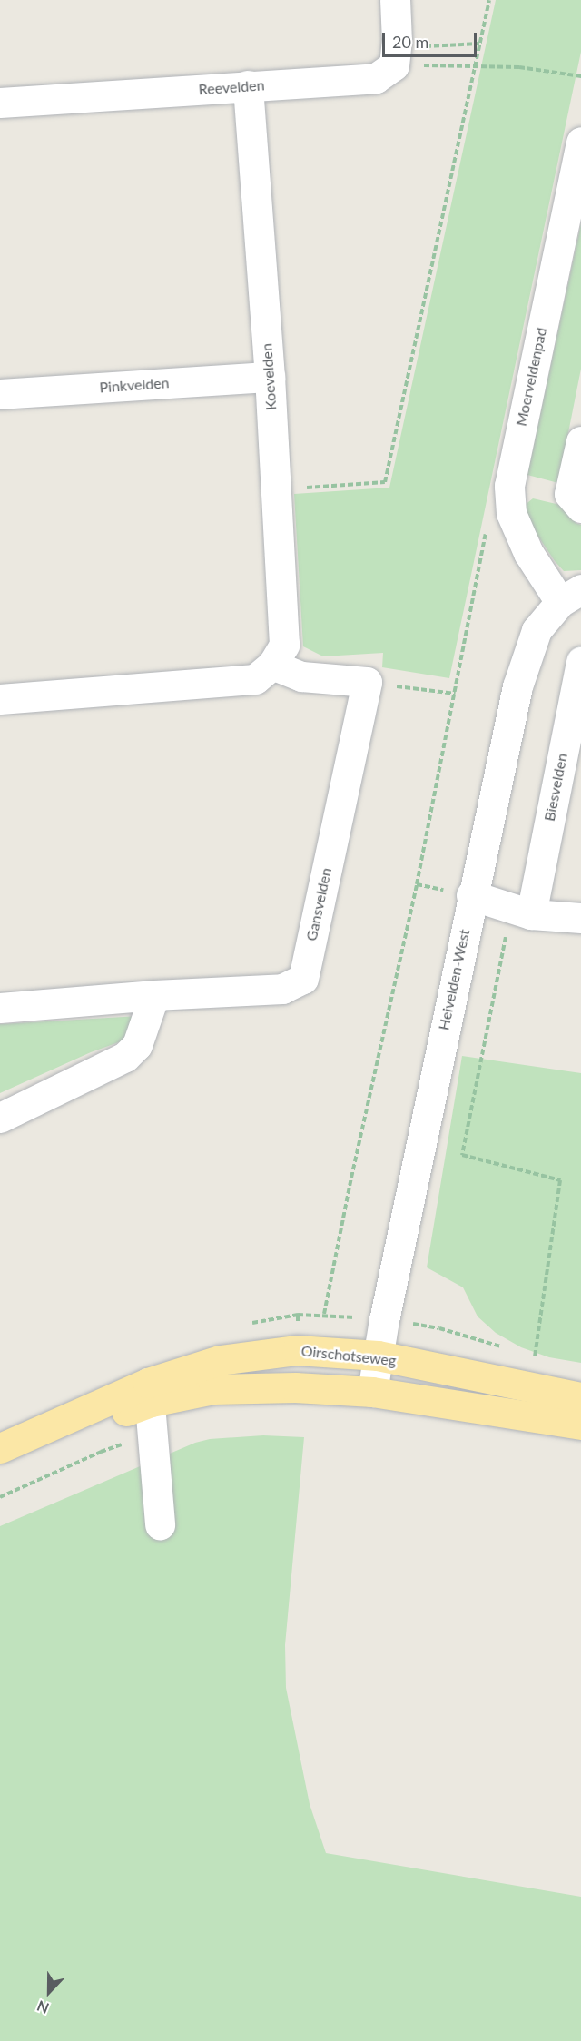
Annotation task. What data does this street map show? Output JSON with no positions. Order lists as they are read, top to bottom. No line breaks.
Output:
{"streets":{"main road":["Oirschotseweg"],"street":["Reevelden","Koevelden","Moerveldenpad","Pinkvelden","Biesvelden","Gansvelden","Heivelden-West"]},"crossings":[["Reevelden","Koevelden"],["Koevelden","Pinkvelden"],["Moerveldenpad","Heivelden-West"],["Heivelden-West","Oirschotseweg"]],"scale_bar":"20 m","north":"bottom"}
